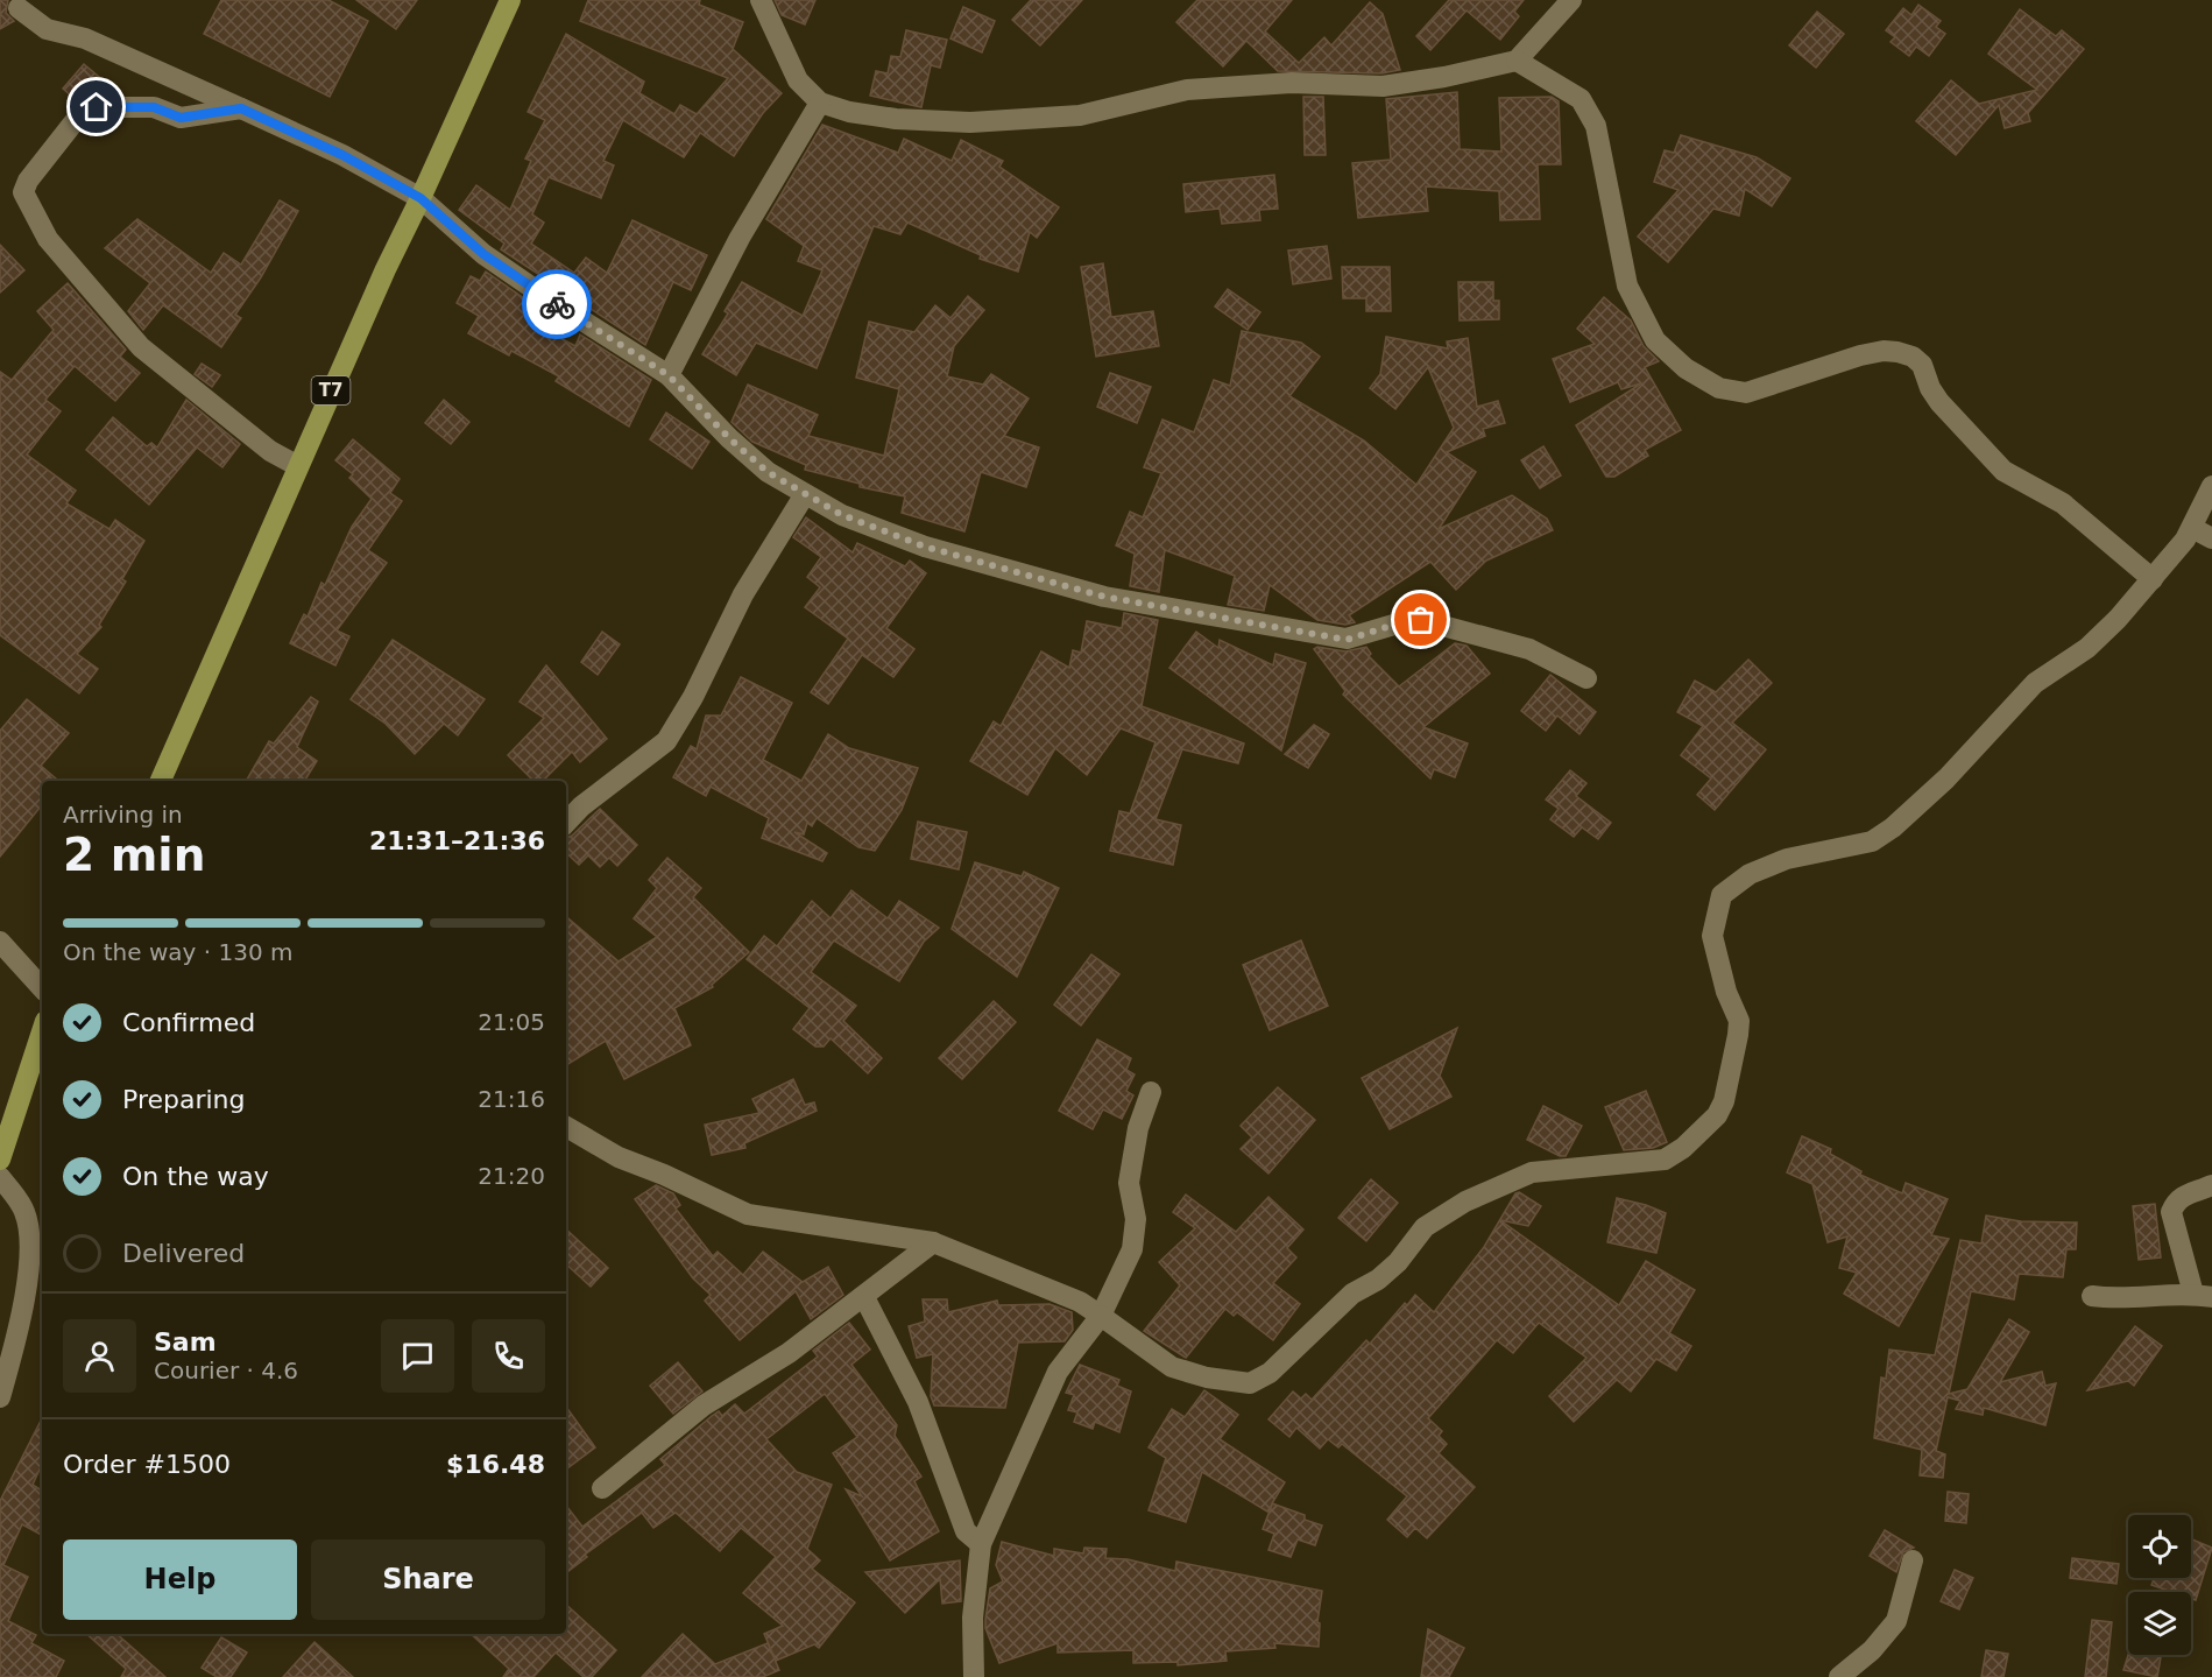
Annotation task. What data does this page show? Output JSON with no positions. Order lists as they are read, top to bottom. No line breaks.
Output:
{"streets":{"highway":["T7"]},"page":{"heading":["2 min","Arriving in","21:31–21:36"],"panel":["Sam","Courier · 4.6","Order #1500","$16.48"],"bar":"On the way · 130 m","list":[["Confirmed","21:05"],["Preparing","21:16"],["On the way","21:20"],"Delivered"],"buttons":["Help","Share"]}}
